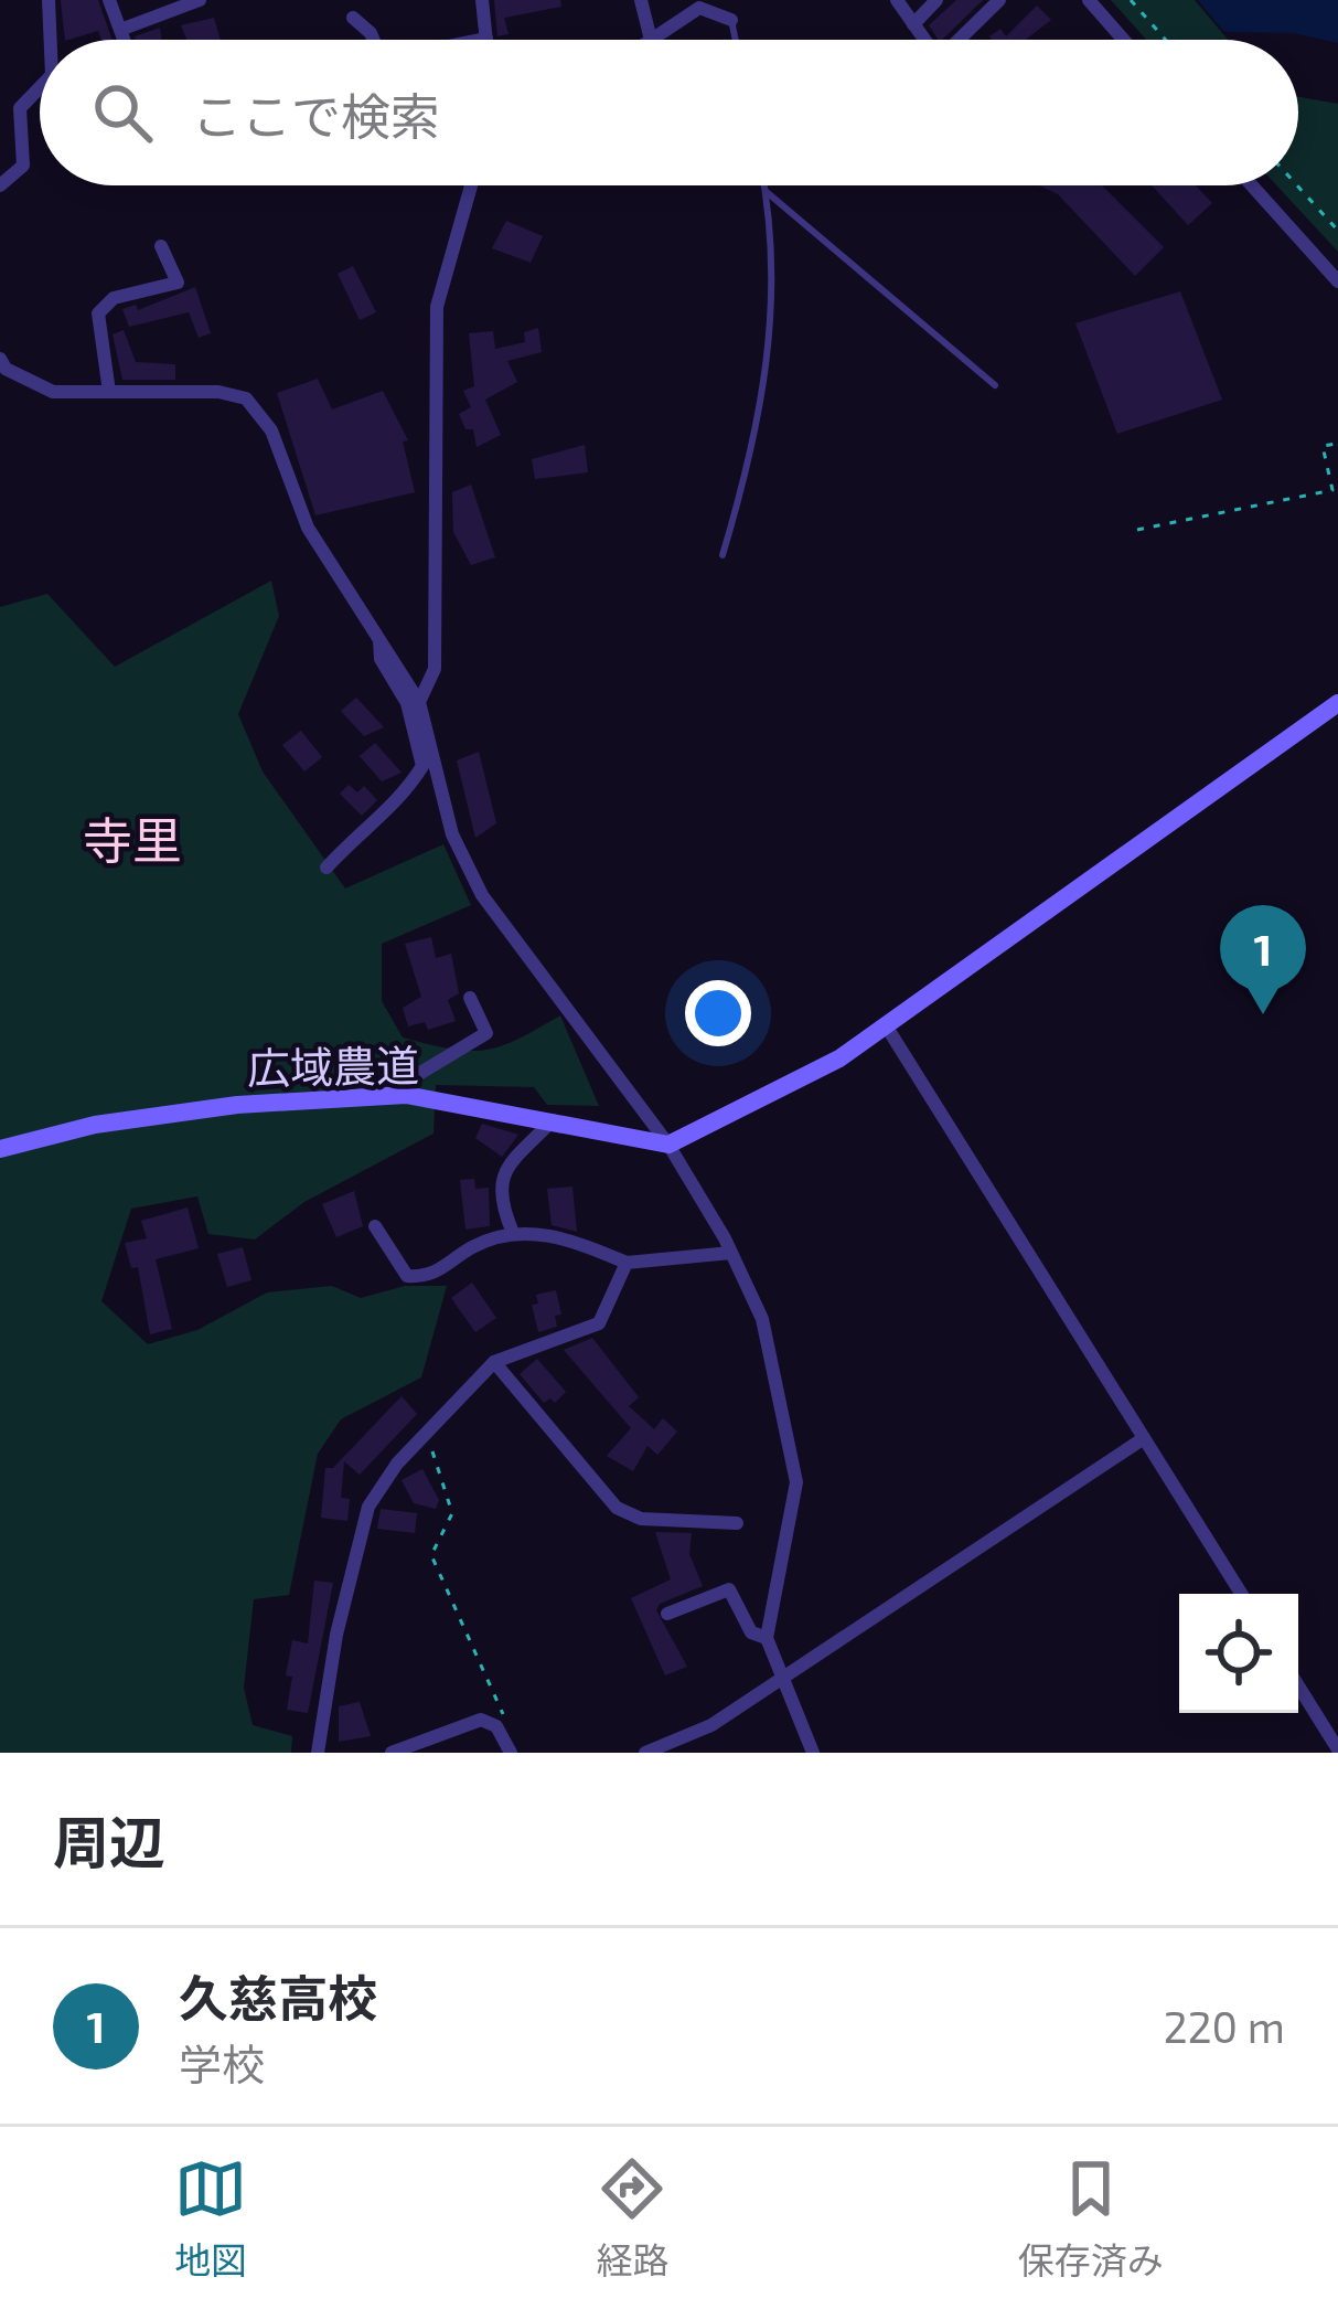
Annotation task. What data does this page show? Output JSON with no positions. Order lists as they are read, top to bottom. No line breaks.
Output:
{"streets":{"street":["広域農道"]},"districts":["寺里"],"page":{"search":"ここで検索","pins":"1","heading":"周辺","list":[{"mark":"1","name":"久慈高校","note":"学校","value":"220 m"}],"nav":["地図","経路","保存済み"]}}
